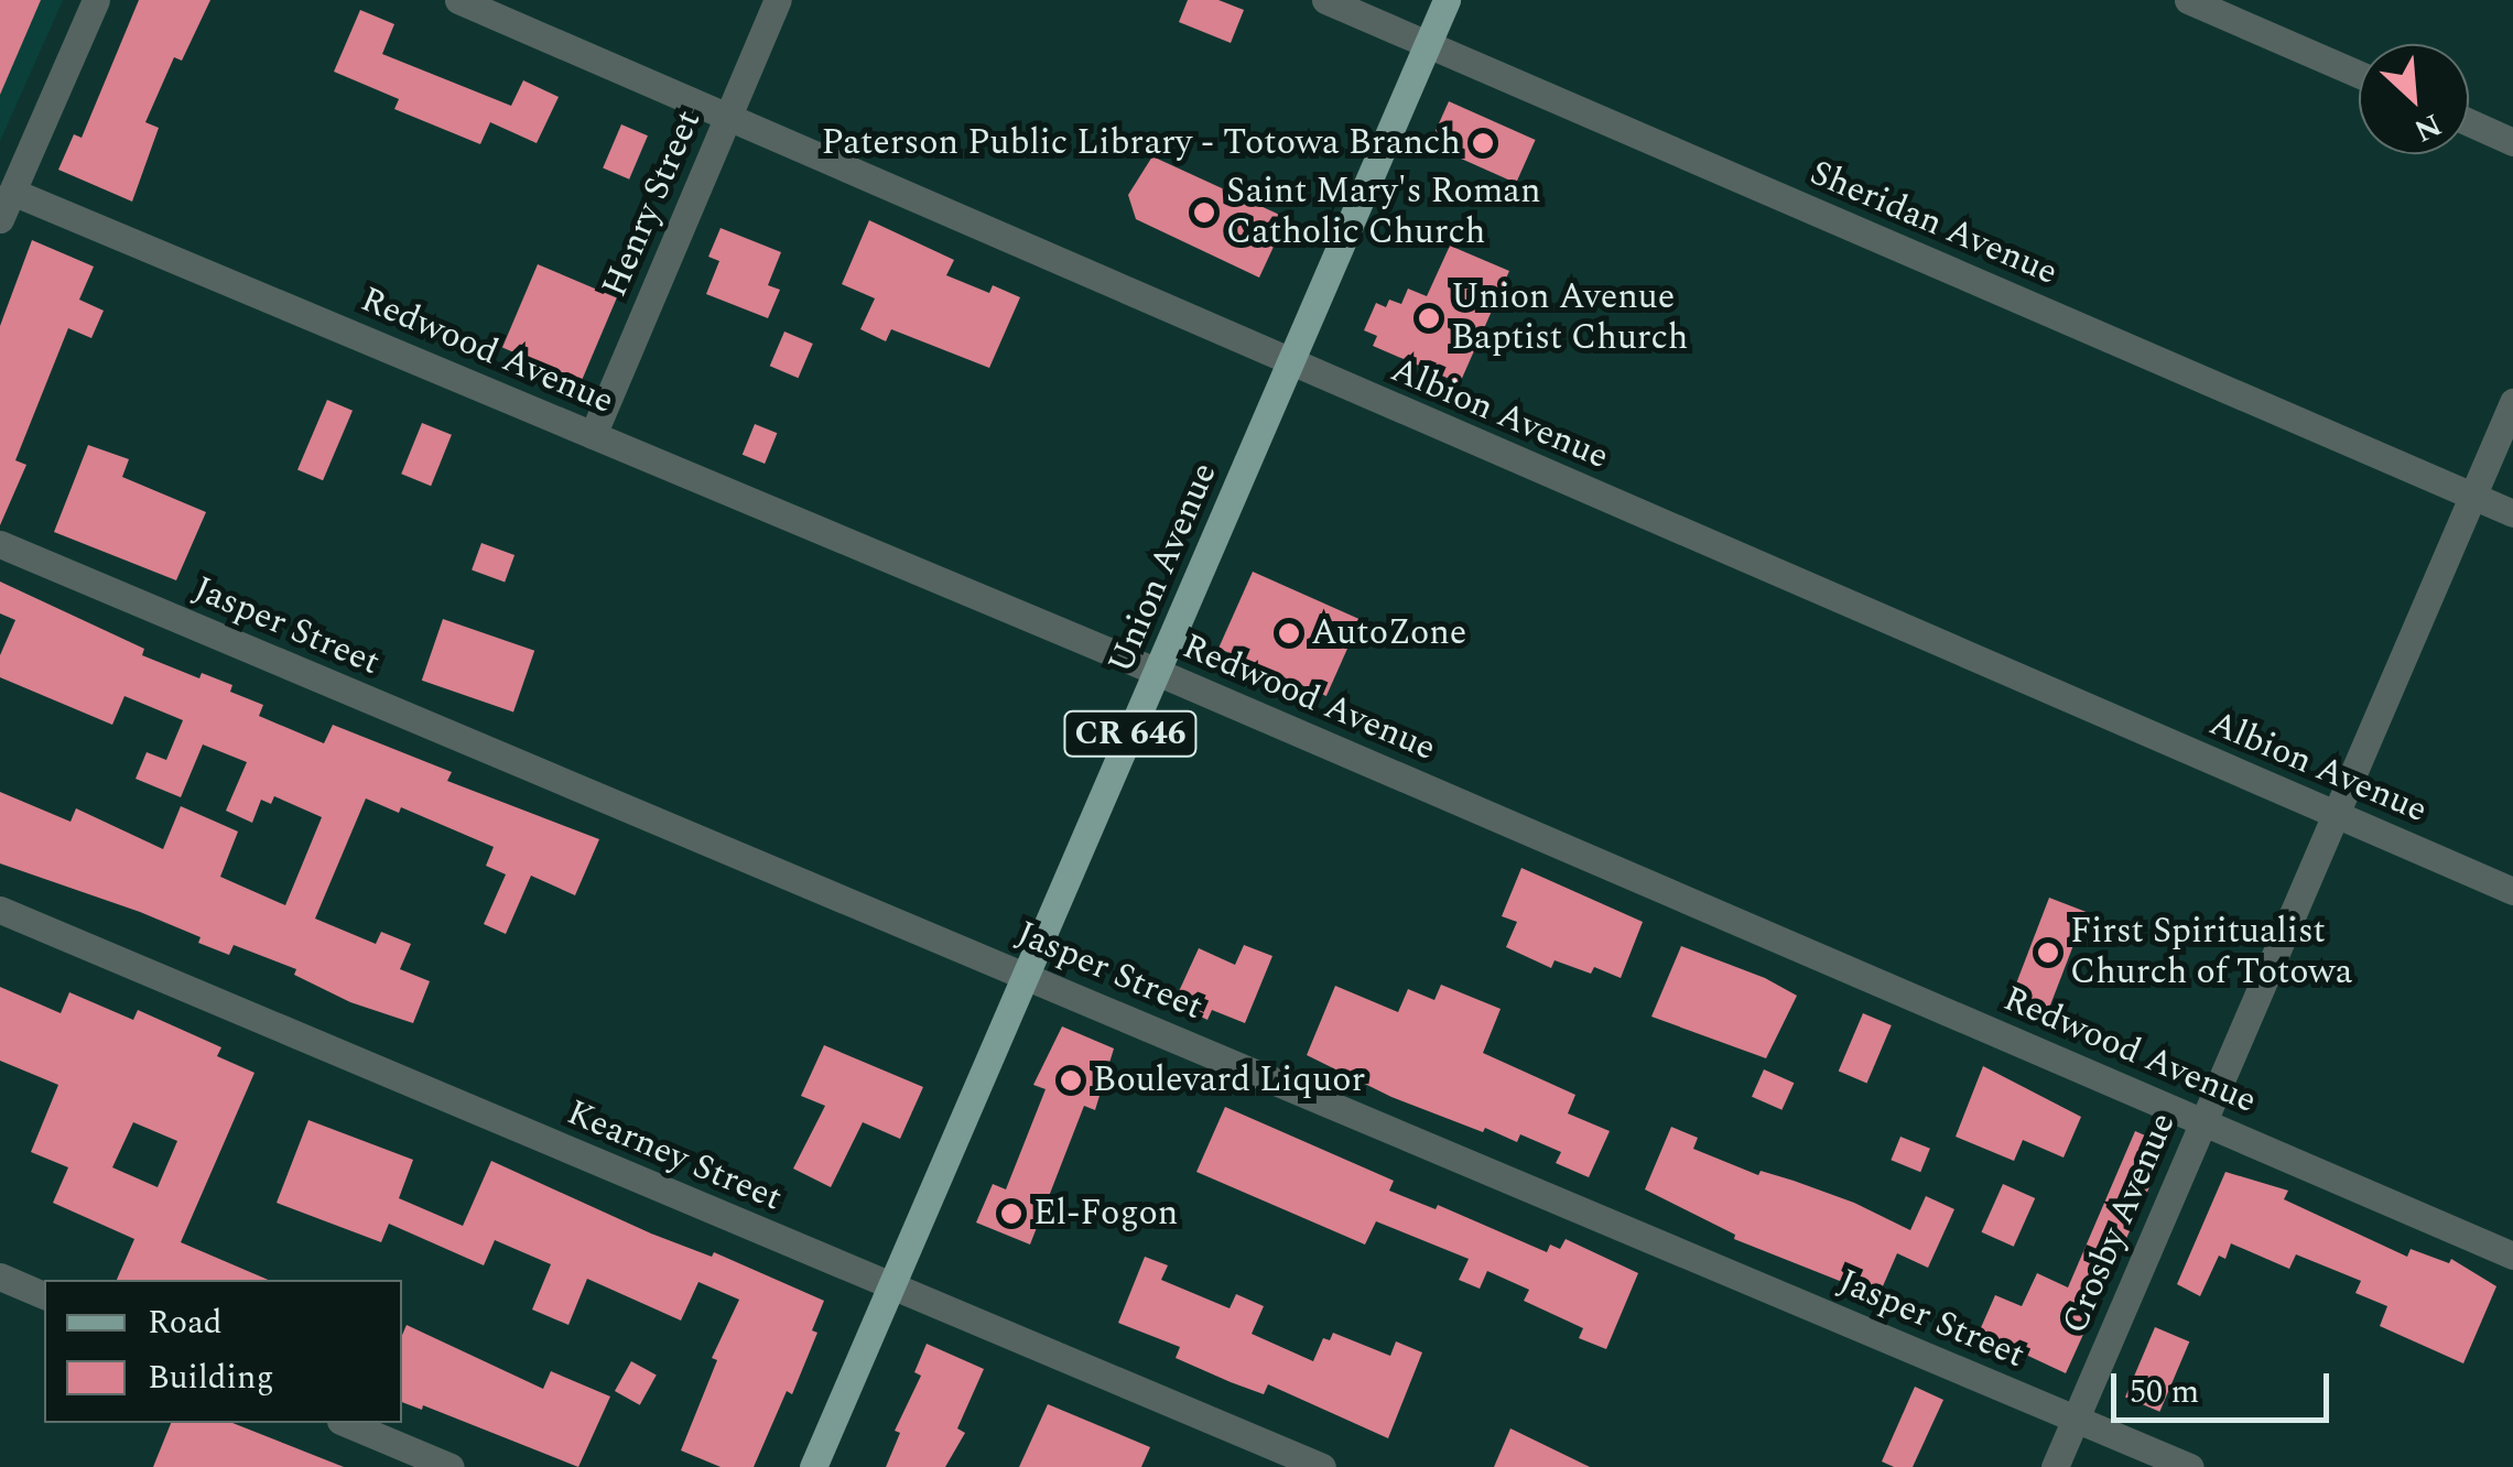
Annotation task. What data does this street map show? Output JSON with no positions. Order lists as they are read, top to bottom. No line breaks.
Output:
{"streets":{"main road":["Union Avenue","CR 646"],"street":["Henry Street","Sheridan Avenue","Redwood Avenue","Albion Avenue","Jasper Street","Kearney Street","Crosby Avenue"]},"crossings":[["Henry Street","Redwood Avenue"],["Henry Street","Albion Avenue"],["Sheridan Avenue","Union Avenue"],["Sheridan Avenue","Crosby Avenue"],["Redwood Avenue","Union Avenue"],["Redwood Avenue","Crosby Avenue"],["Albion Avenue","Union Avenue"],["Albion Avenue","Crosby Avenue"],["Union Avenue","Jasper Street"],["Union Avenue","Kearney Street"],["Jasper Street","Crosby Avenue"]],"places":["Paterson Public Library - Totowa Branch","Saint Mary's Roman Catholic Church","Union Avenue Baptist Church","AutoZone","First Spiritualist Church of Totowa","Boulevard Liquor","El-Fogon"],"legend":["Road","Building"],"scale_bar":"50 m","north":"bottom right"}
